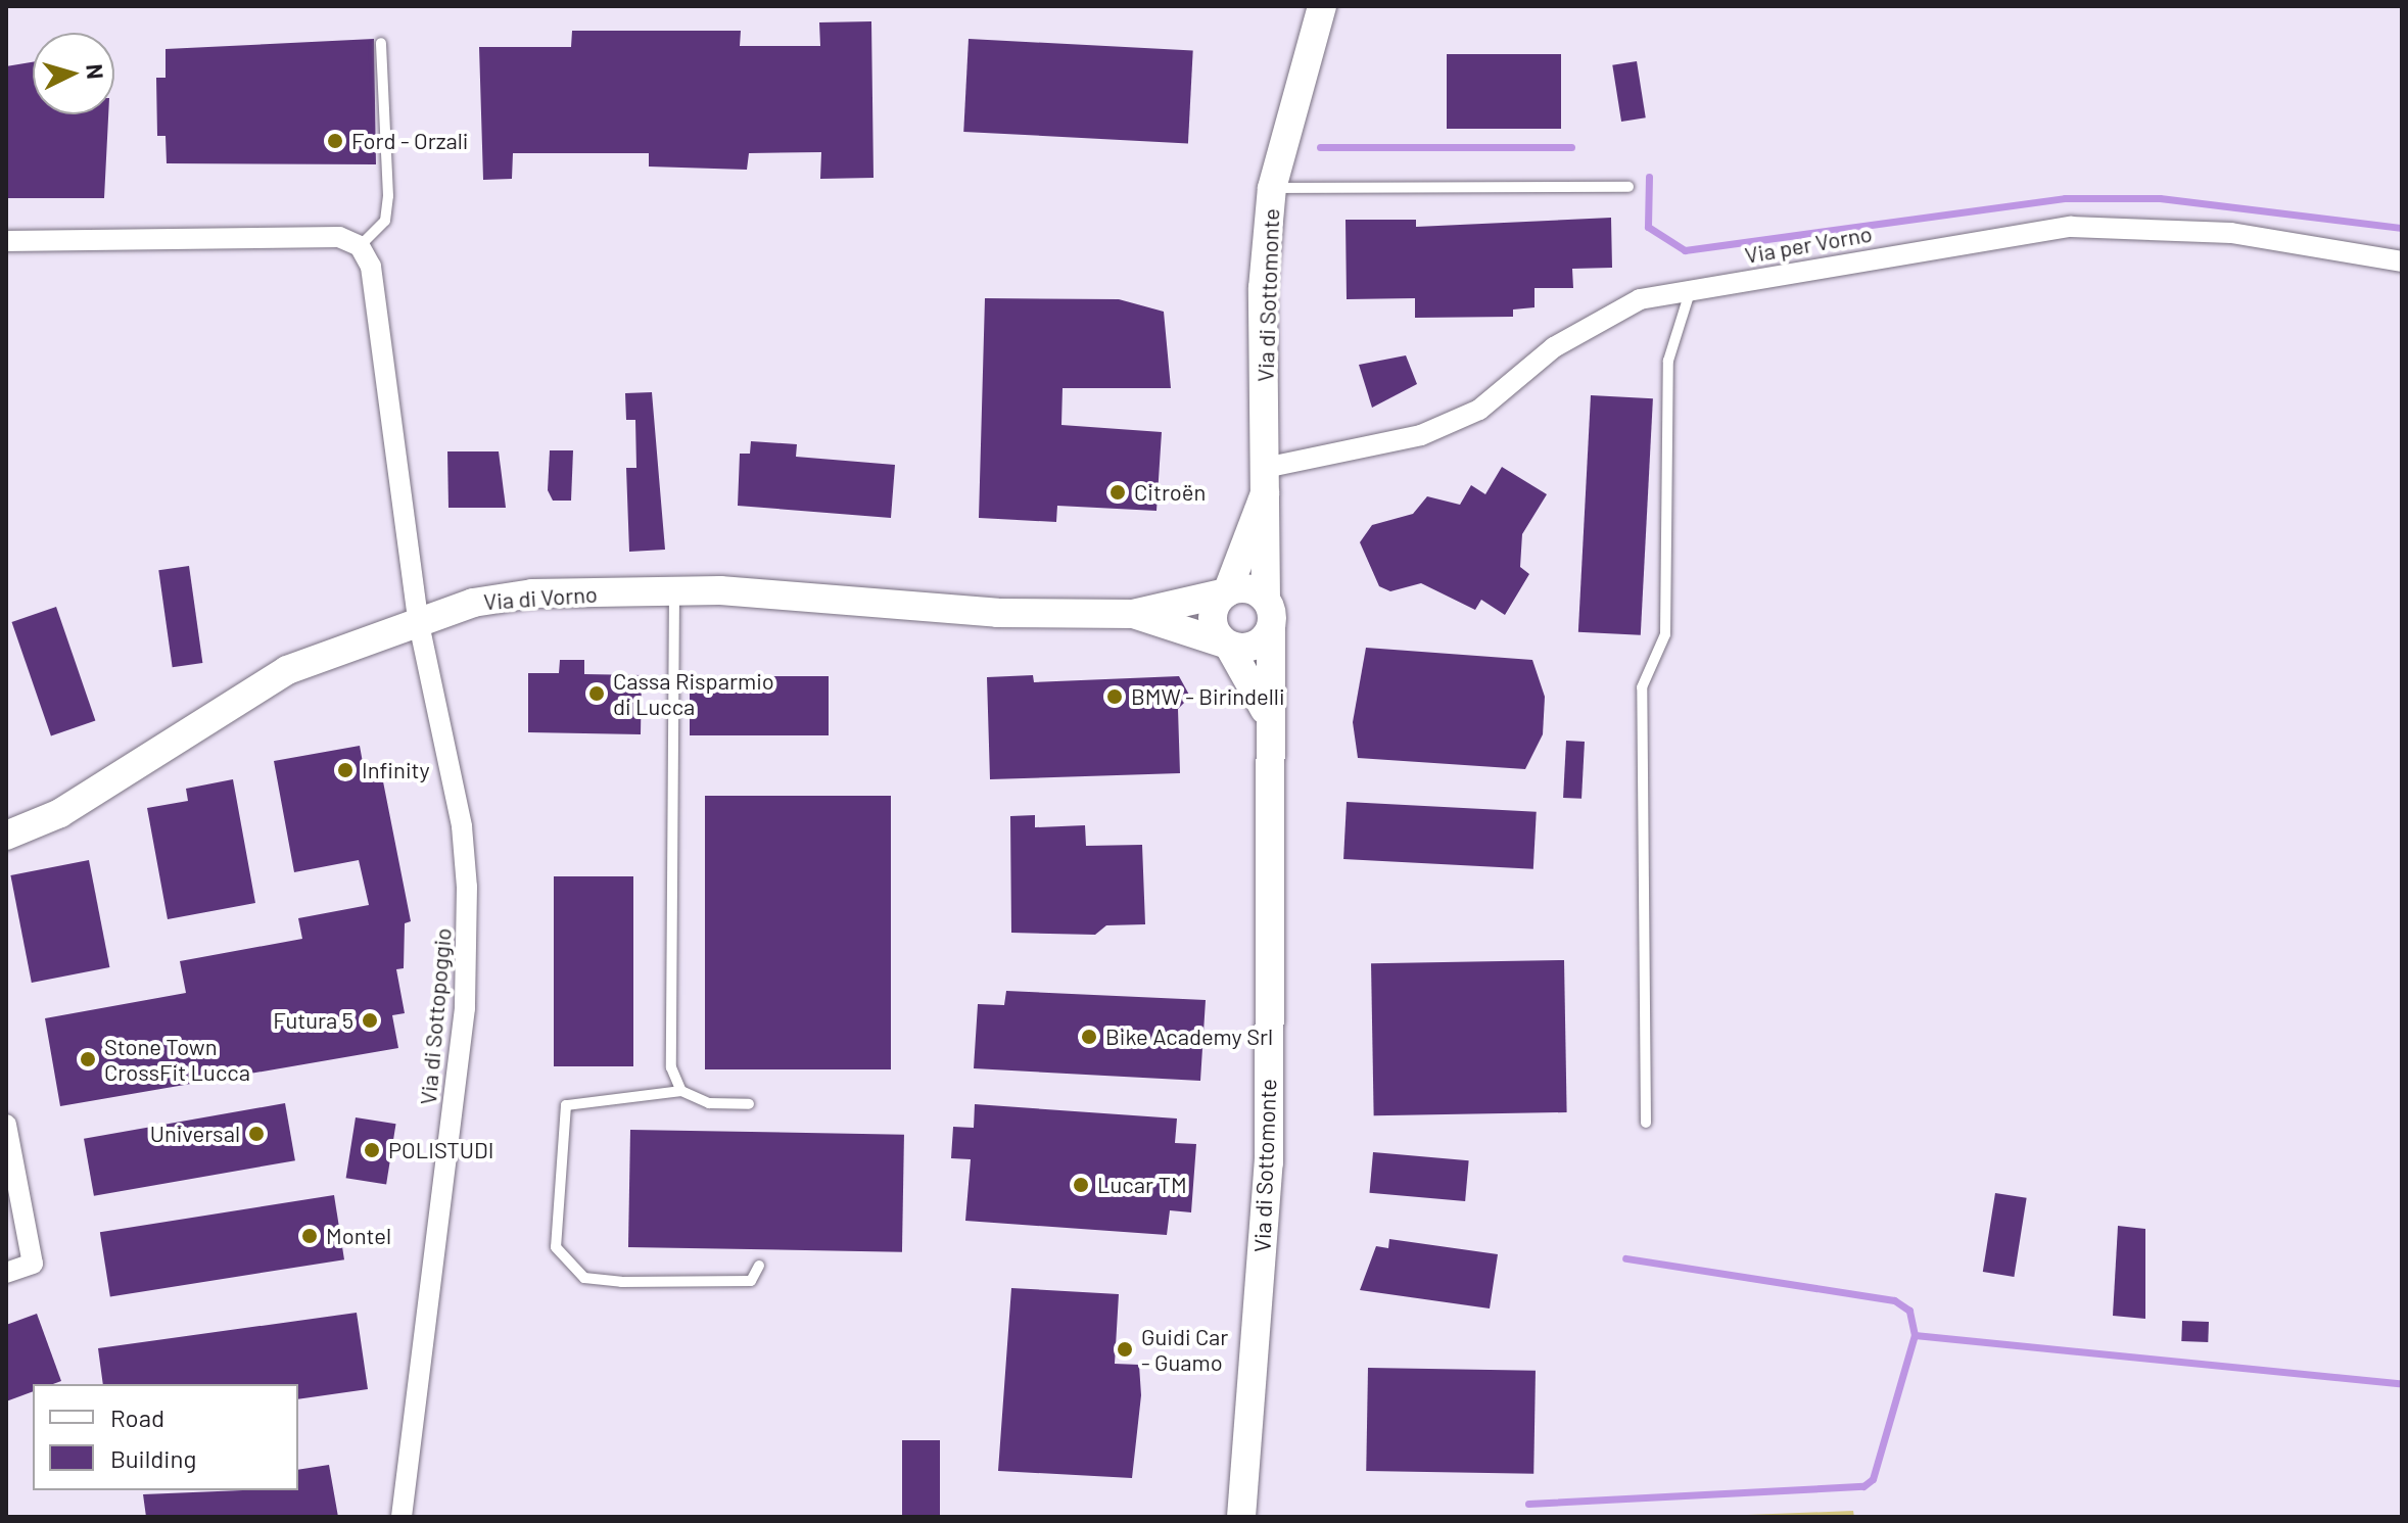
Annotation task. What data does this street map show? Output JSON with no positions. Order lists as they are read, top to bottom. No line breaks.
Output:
{"streets":{"main road":["Via di Sottomonte","Via di Vorno"],"street":["Via per Vorno","Via di Sottopoggio"]},"crossings":[["Via per Vorno","Via di Sottomonte"],["Via di Sottomonte","Via di Vorno"],["Via di Vorno","Via di Sottopoggio"]],"places":["Ford - Orzali","Citroën","Cassa Risparmio di Lucca","BMW - Birindelli","Infinity","Futura 5","Bike Academy Srl","Stone Town CrossFit Lucca","Universal","POLISTUDI","Lucar TM","Montel","Guidi Car - Guamo"],"legend":["Road","Building"],"north":"right"}
